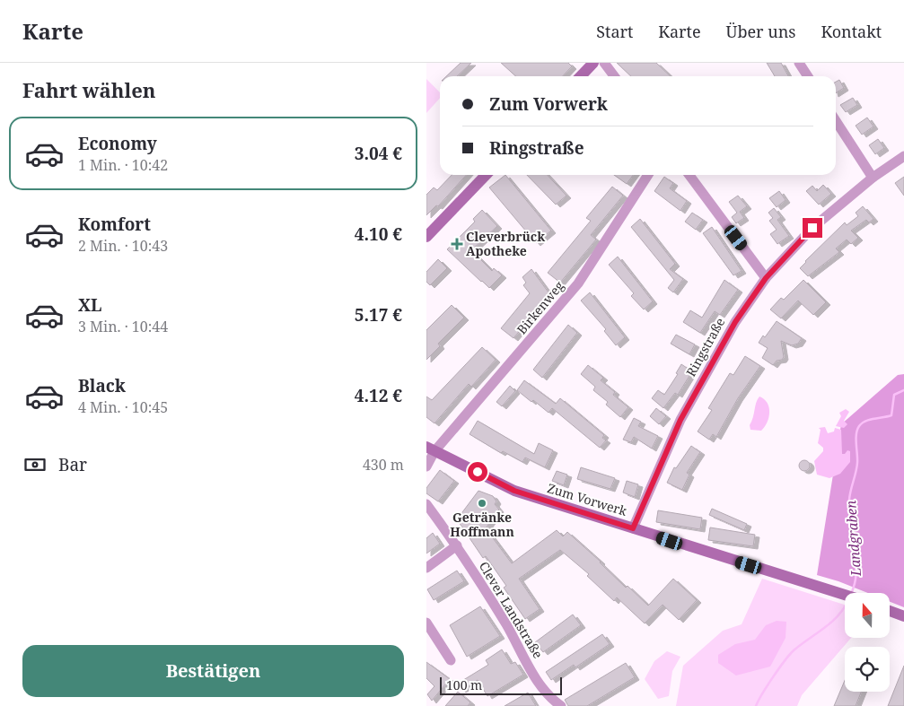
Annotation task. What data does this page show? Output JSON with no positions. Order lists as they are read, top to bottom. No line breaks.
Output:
{"streets":{"street":["Birkenweg","Ringstraße","Zum Vorwerk","Clever Landstraße"]},"crossings":[["Birkenweg","Zum Vorwerk"],["Ringstraße","Zum Vorwerk"]],"water":["Landgraben"],"places":{"health":["Cleverbrück Apotheke"],"other":["Getränke Hoffmann"]},"scale_bar":"100 m","north":"top","page":{"header":"Karte","nav":["Start","Karte","Über uns","Kontakt"],"heading":"Fahrt wählen","banner":["Zum Vorwerk","Ringstraße"],"list":[{"name":"Economy","note":"1 Min. · 10:42","value":"3.04 €"},{"name":"Komfort","note":"2 Min. · 10:43","value":"4.10 €"},{"name":"XL","note":"3 Min. · 10:44","value":"5.17 €"},{"name":"Black","note":"4 Min. · 10:45","value":"4.12 €"}],"pay":["Bar","430 m"],"buttons":"Bestätigen","scale":"100 m"}}
